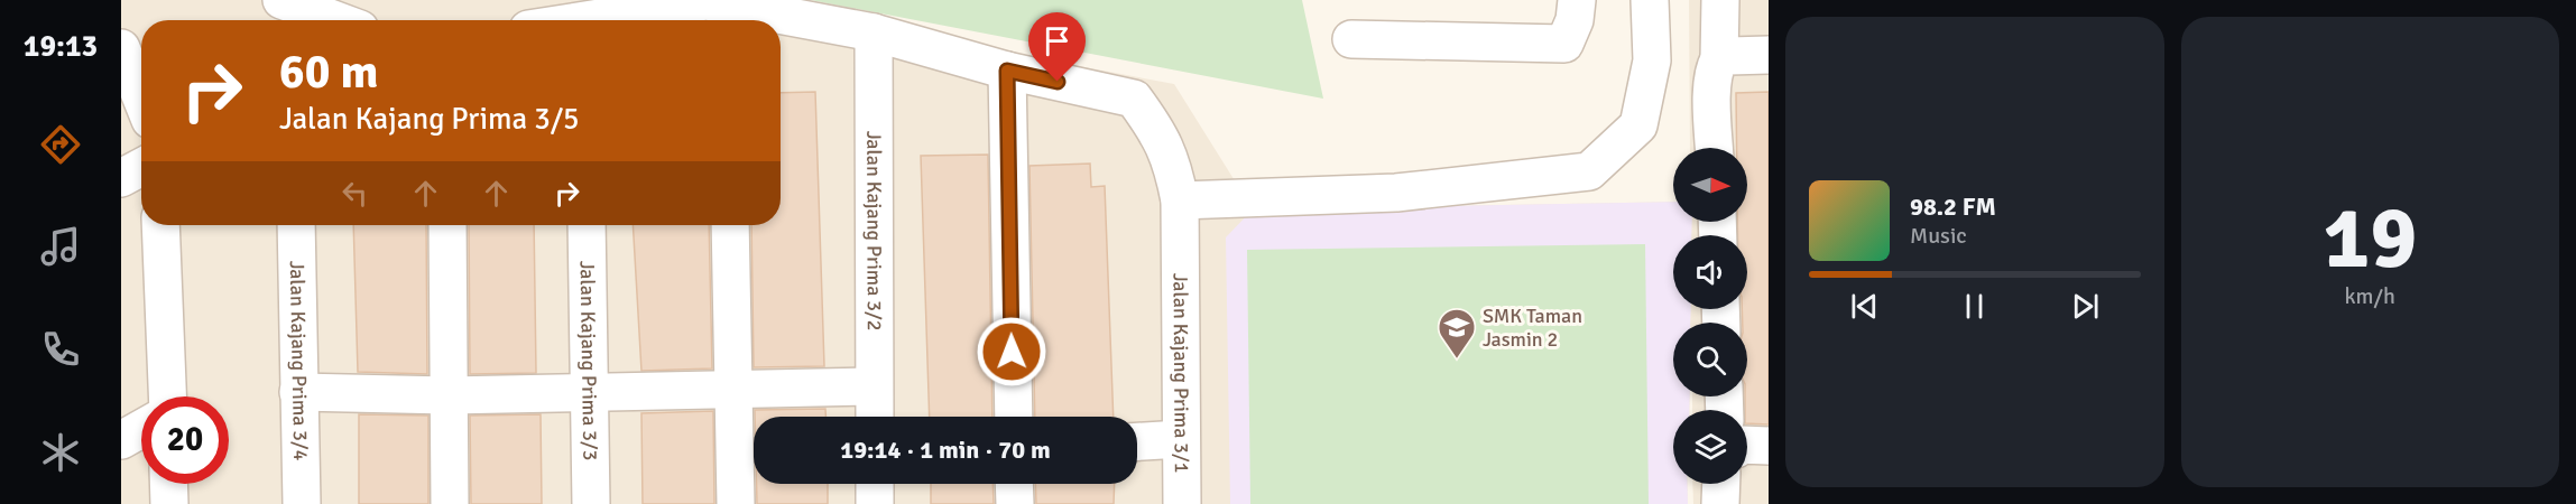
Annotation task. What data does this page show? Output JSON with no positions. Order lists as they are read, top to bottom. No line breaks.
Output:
{"streets":{"street":["Jalan Kajang Prima 3/2","Jalan Kajang Prima 3/4","Jalan Kajang Prima 3/3","Jalan Kajang Prima 3/1"]},"crossings":[["Jalan Kajang Prima 3/2","Jalan Kajang Prima 3/1"]],"places":{"school or university":["SMK Taman Jasmin 2"]},"north":"right","page":{"tabs":"19:13","tile":["19","km/h"],"turn":["60 m","Jalan Kajang Prima 3/5"],"song":["98.2 FM","Music"],"limit":"20","trip":"19:14 · 1 min · 70 m"}}
